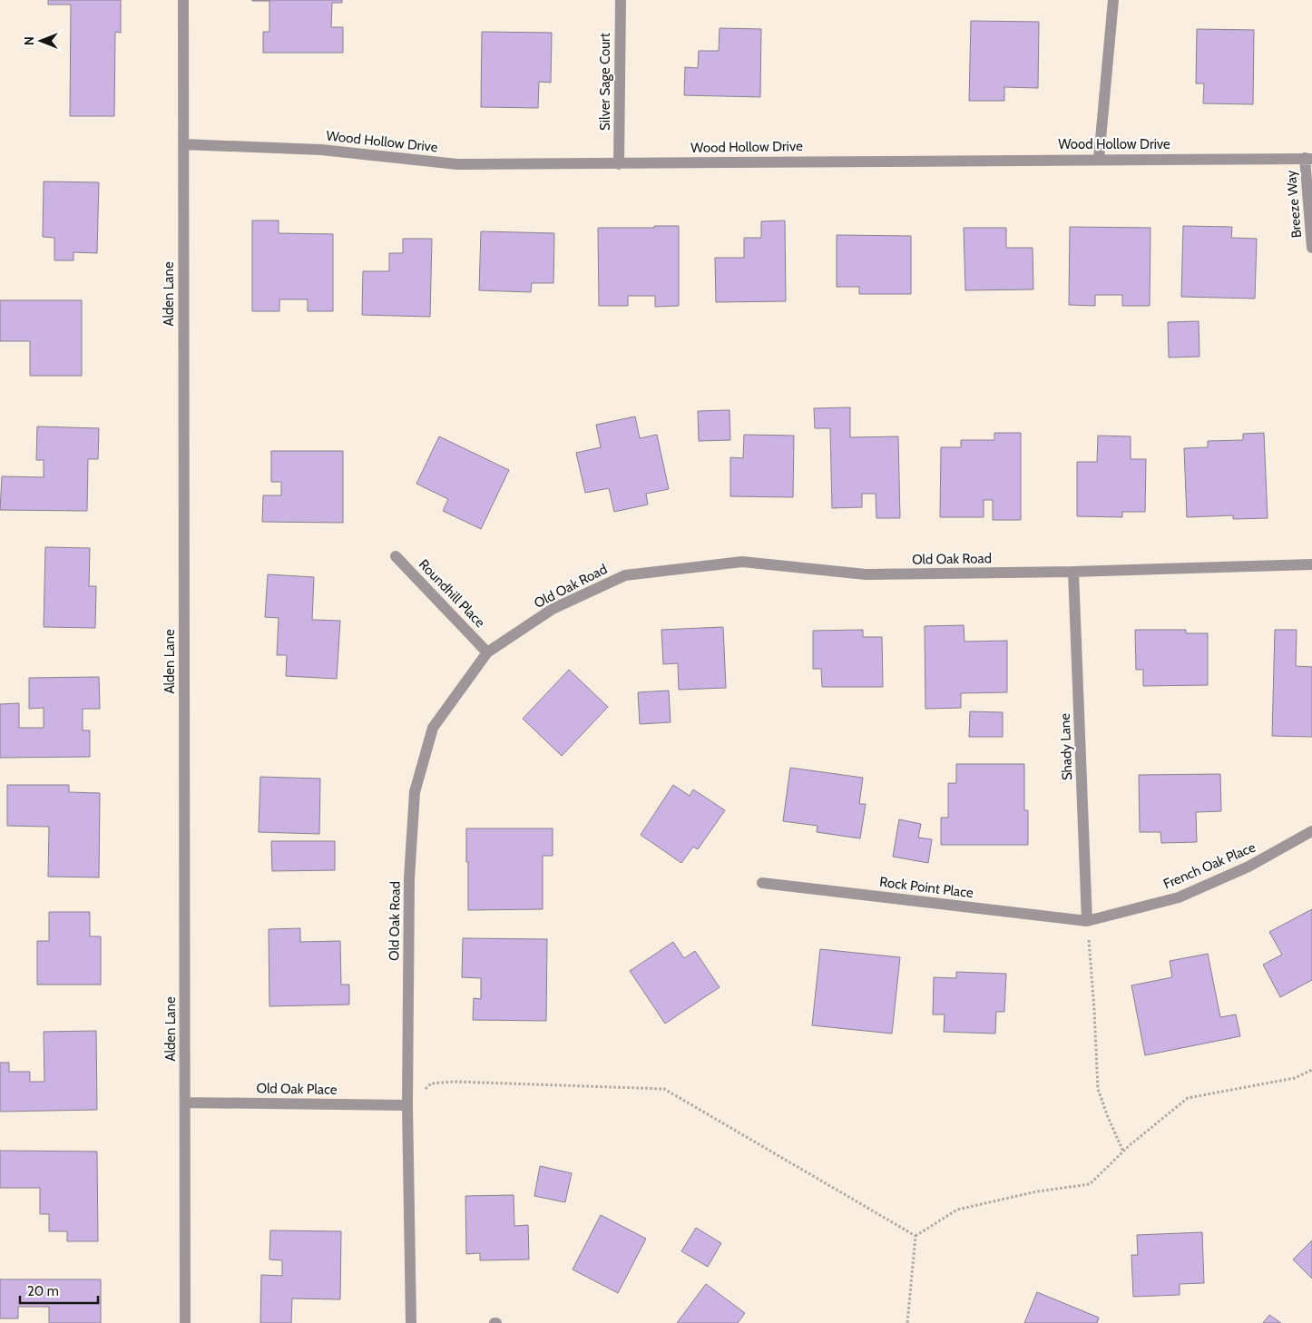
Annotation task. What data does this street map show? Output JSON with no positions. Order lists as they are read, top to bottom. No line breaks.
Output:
{"streets":{"street":["Silver Sage Court","Wood Hollow Drive","Breeze Way","Alden Lane","Old Oak Road","Roundhill Place","Shady Lane","French Oak Place","Rock Point Place","Old Oak Place"]},"crossings":[["Silver Sage Court","Wood Hollow Drive"],["Wood Hollow Drive","Breeze Way"],["Wood Hollow Drive","Alden Lane"],["Alden Lane","Old Oak Place"],["Old Oak Road","Roundhill Place"],["Old Oak Road","Shady Lane"],["Old Oak Road","Old Oak Place"],["Shady Lane","French Oak Place"],["Shady Lane","Rock Point Place"],["French Oak Place","Rock Point Place"]],"scale_bar":"20 m","north":"left"}
